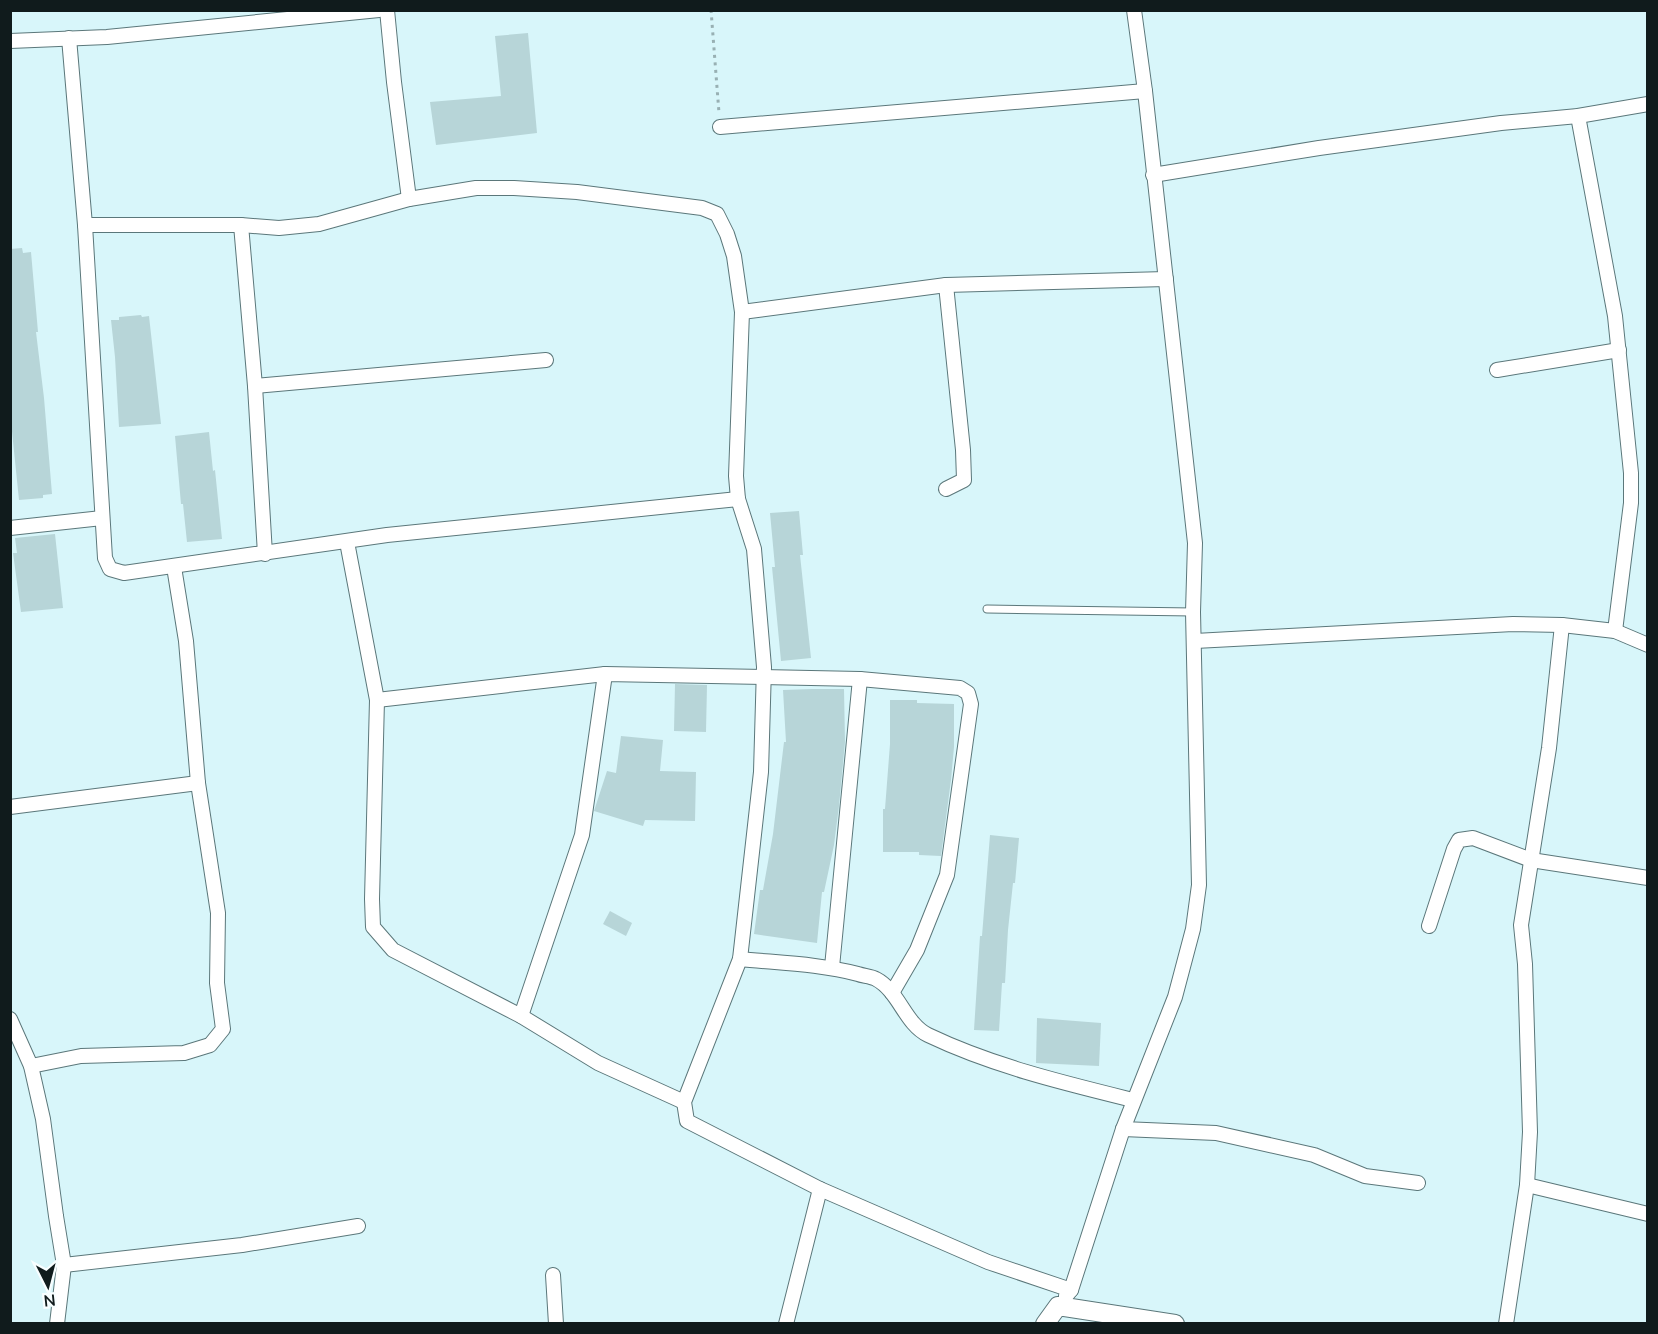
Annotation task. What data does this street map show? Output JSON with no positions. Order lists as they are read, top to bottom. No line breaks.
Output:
{"north":"bottom"}
